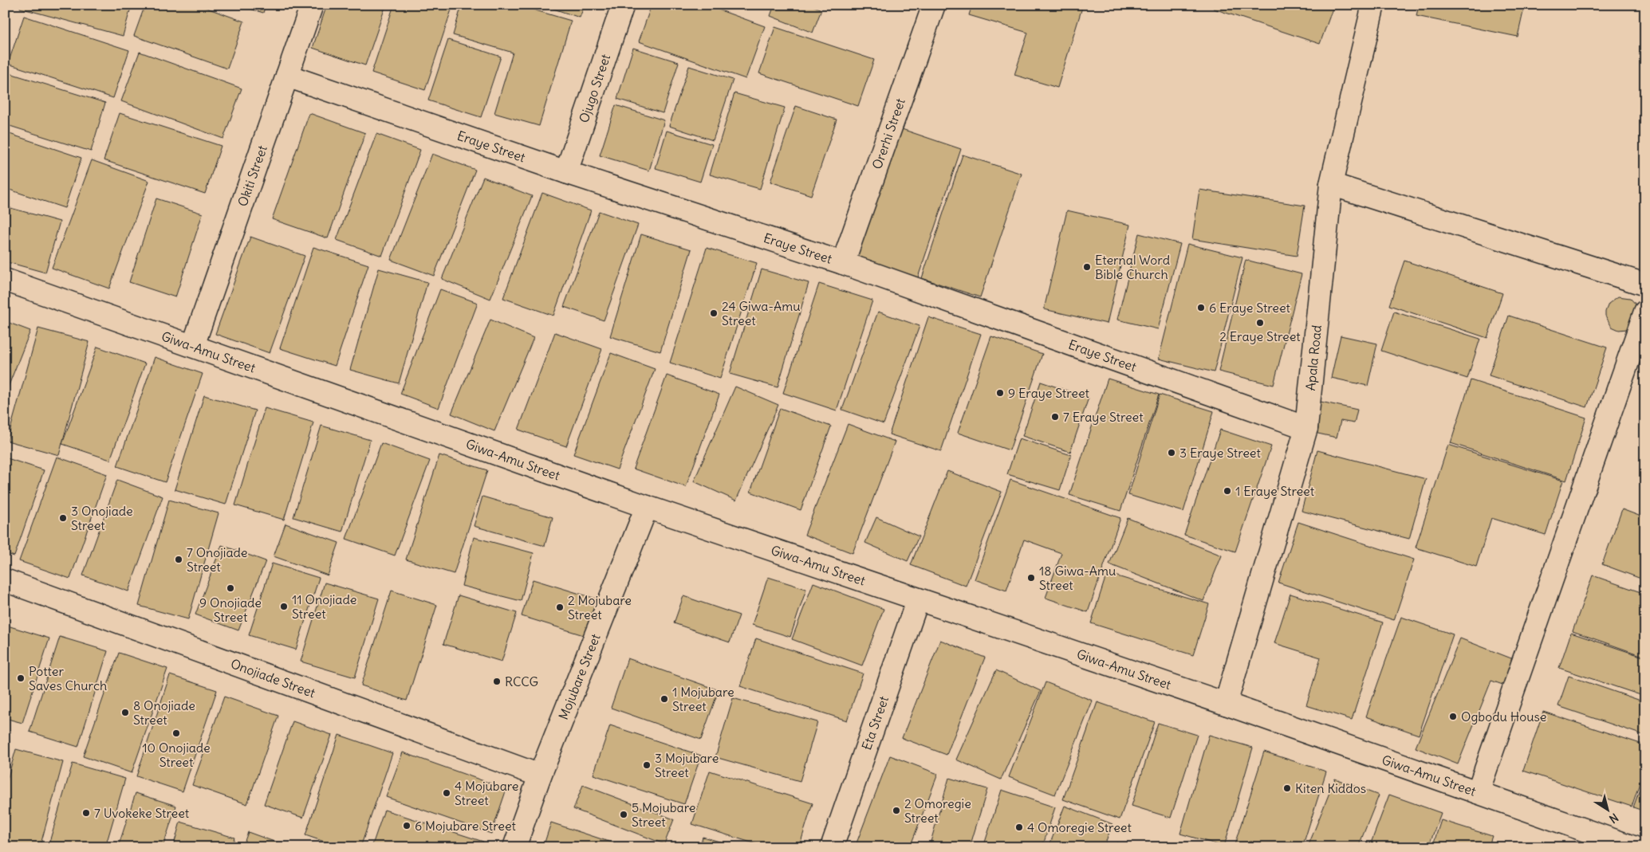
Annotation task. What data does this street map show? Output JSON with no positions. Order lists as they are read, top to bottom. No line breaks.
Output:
{"streets":{"street":["Ojugo Street","Orerhi Street","Eraye Street","Okiti Street","Giwa-Amu Street","Apala Road","Mojubare Street","Onojiade Street","Eta Street"]},"crossings":[["Ojugo Street","Eraye Street"],["Orerhi Street","Eraye Street"],["Eraye Street","Okiti Street"],["Eraye Street","Apala Road"],["Okiti Street","Giwa-Amu Street"],["Giwa-Amu Street","Apala Road"],["Giwa-Amu Street","Mojubare Street"],["Giwa-Amu Street","Eta Street"],["Mojubare Street","Onojiade Street"]],"places":["Eternal Word Bible Church","6 Eraye Street","24 Giwa-Amu Street","2 Eraye Street","9 Eraye Street","7 Eraye Street","3 Eraye Street","1 Eraye Street","3 Onojiade Street","7 Onojiade Street","18 Giwa-Amu Street","9 Onojiade Street","11 Onojiade Street","2 Mojubare Street","Potter Saves Church","RCCG","1 Mojubare Street","8 Onojiade Street","Ogbodu House","10 Onojiade Street","3 Mojubare Street","Kiten Kiddos","4 Mojubare Street","2 Omoregie Street","7 Uvokeke Street","5 Mojubare Street","6 Mojubare Street","4 Omoregie Street"],"north":"bottom right"}
